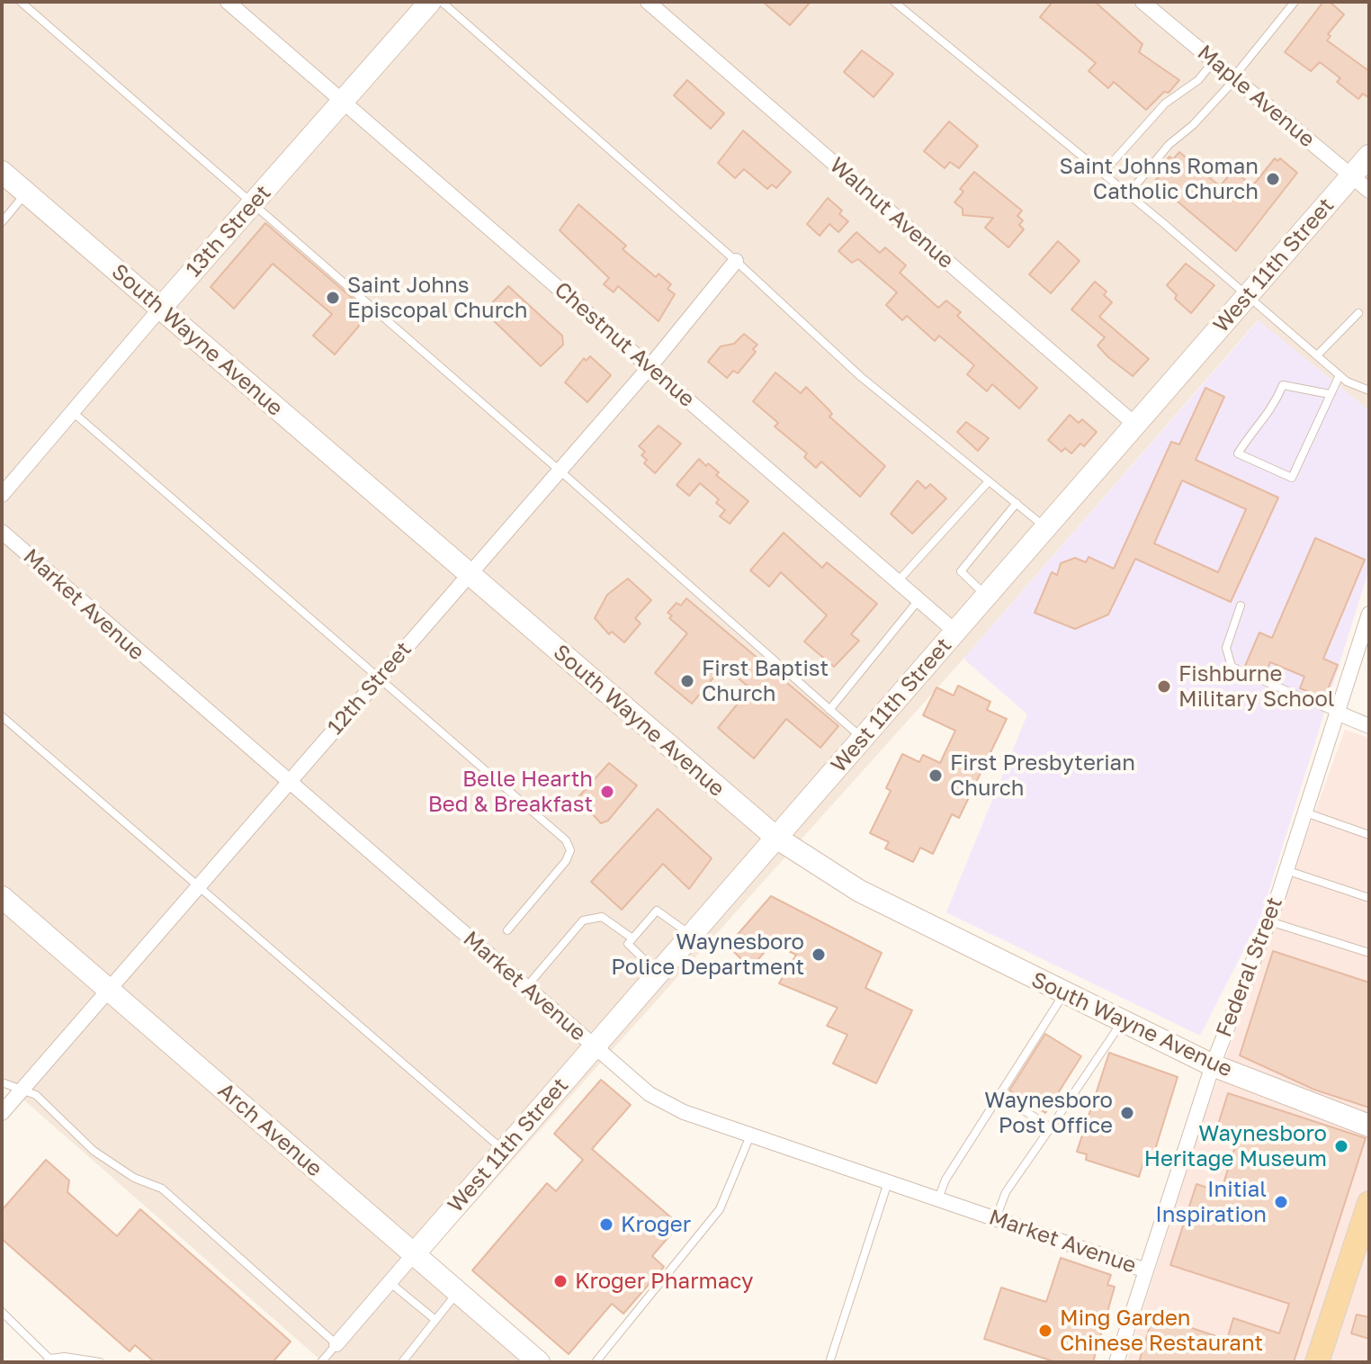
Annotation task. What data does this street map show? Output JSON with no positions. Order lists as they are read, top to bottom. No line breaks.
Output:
{"streets":{"street":["Maple Avenue","Walnut Avenue","13th Street","West 11th Street","South Wayne Avenue","Chestnut Avenue","Market Avenue","12th Street","Federal Street","Arch Avenue"]},"crossings":[["Maple Avenue","West 11th Street"],["Walnut Avenue","West 11th Street"],["13th Street","South Wayne Avenue"],["13th Street","Chestnut Avenue"],["West 11th Street","South Wayne Avenue"],["West 11th Street","Chestnut Avenue"],["West 11th Street","Market Avenue"],["West 11th Street","Arch Avenue"],["South Wayne Avenue","12th Street"],["South Wayne Avenue","Federal Street"],["Chestnut Avenue","12th Street"],["Market Avenue","12th Street"],["Market Avenue","Federal Street"],["12th Street","Arch Avenue"]],"places":["Saint Johns Roman Catholic Church","Saint Johns Episcopal Church","First Baptist Church","Fishburne Military School","First Presbyterian Church","Belle Hearth Bed & Breakfast","Waynesboro Police Department","Waynesboro Post Office","Waynesboro Heritage Museum","Initial Inspiration","Kroger","Kroger Pharmacy","Ming Garden Chinese Restaurant"]}
